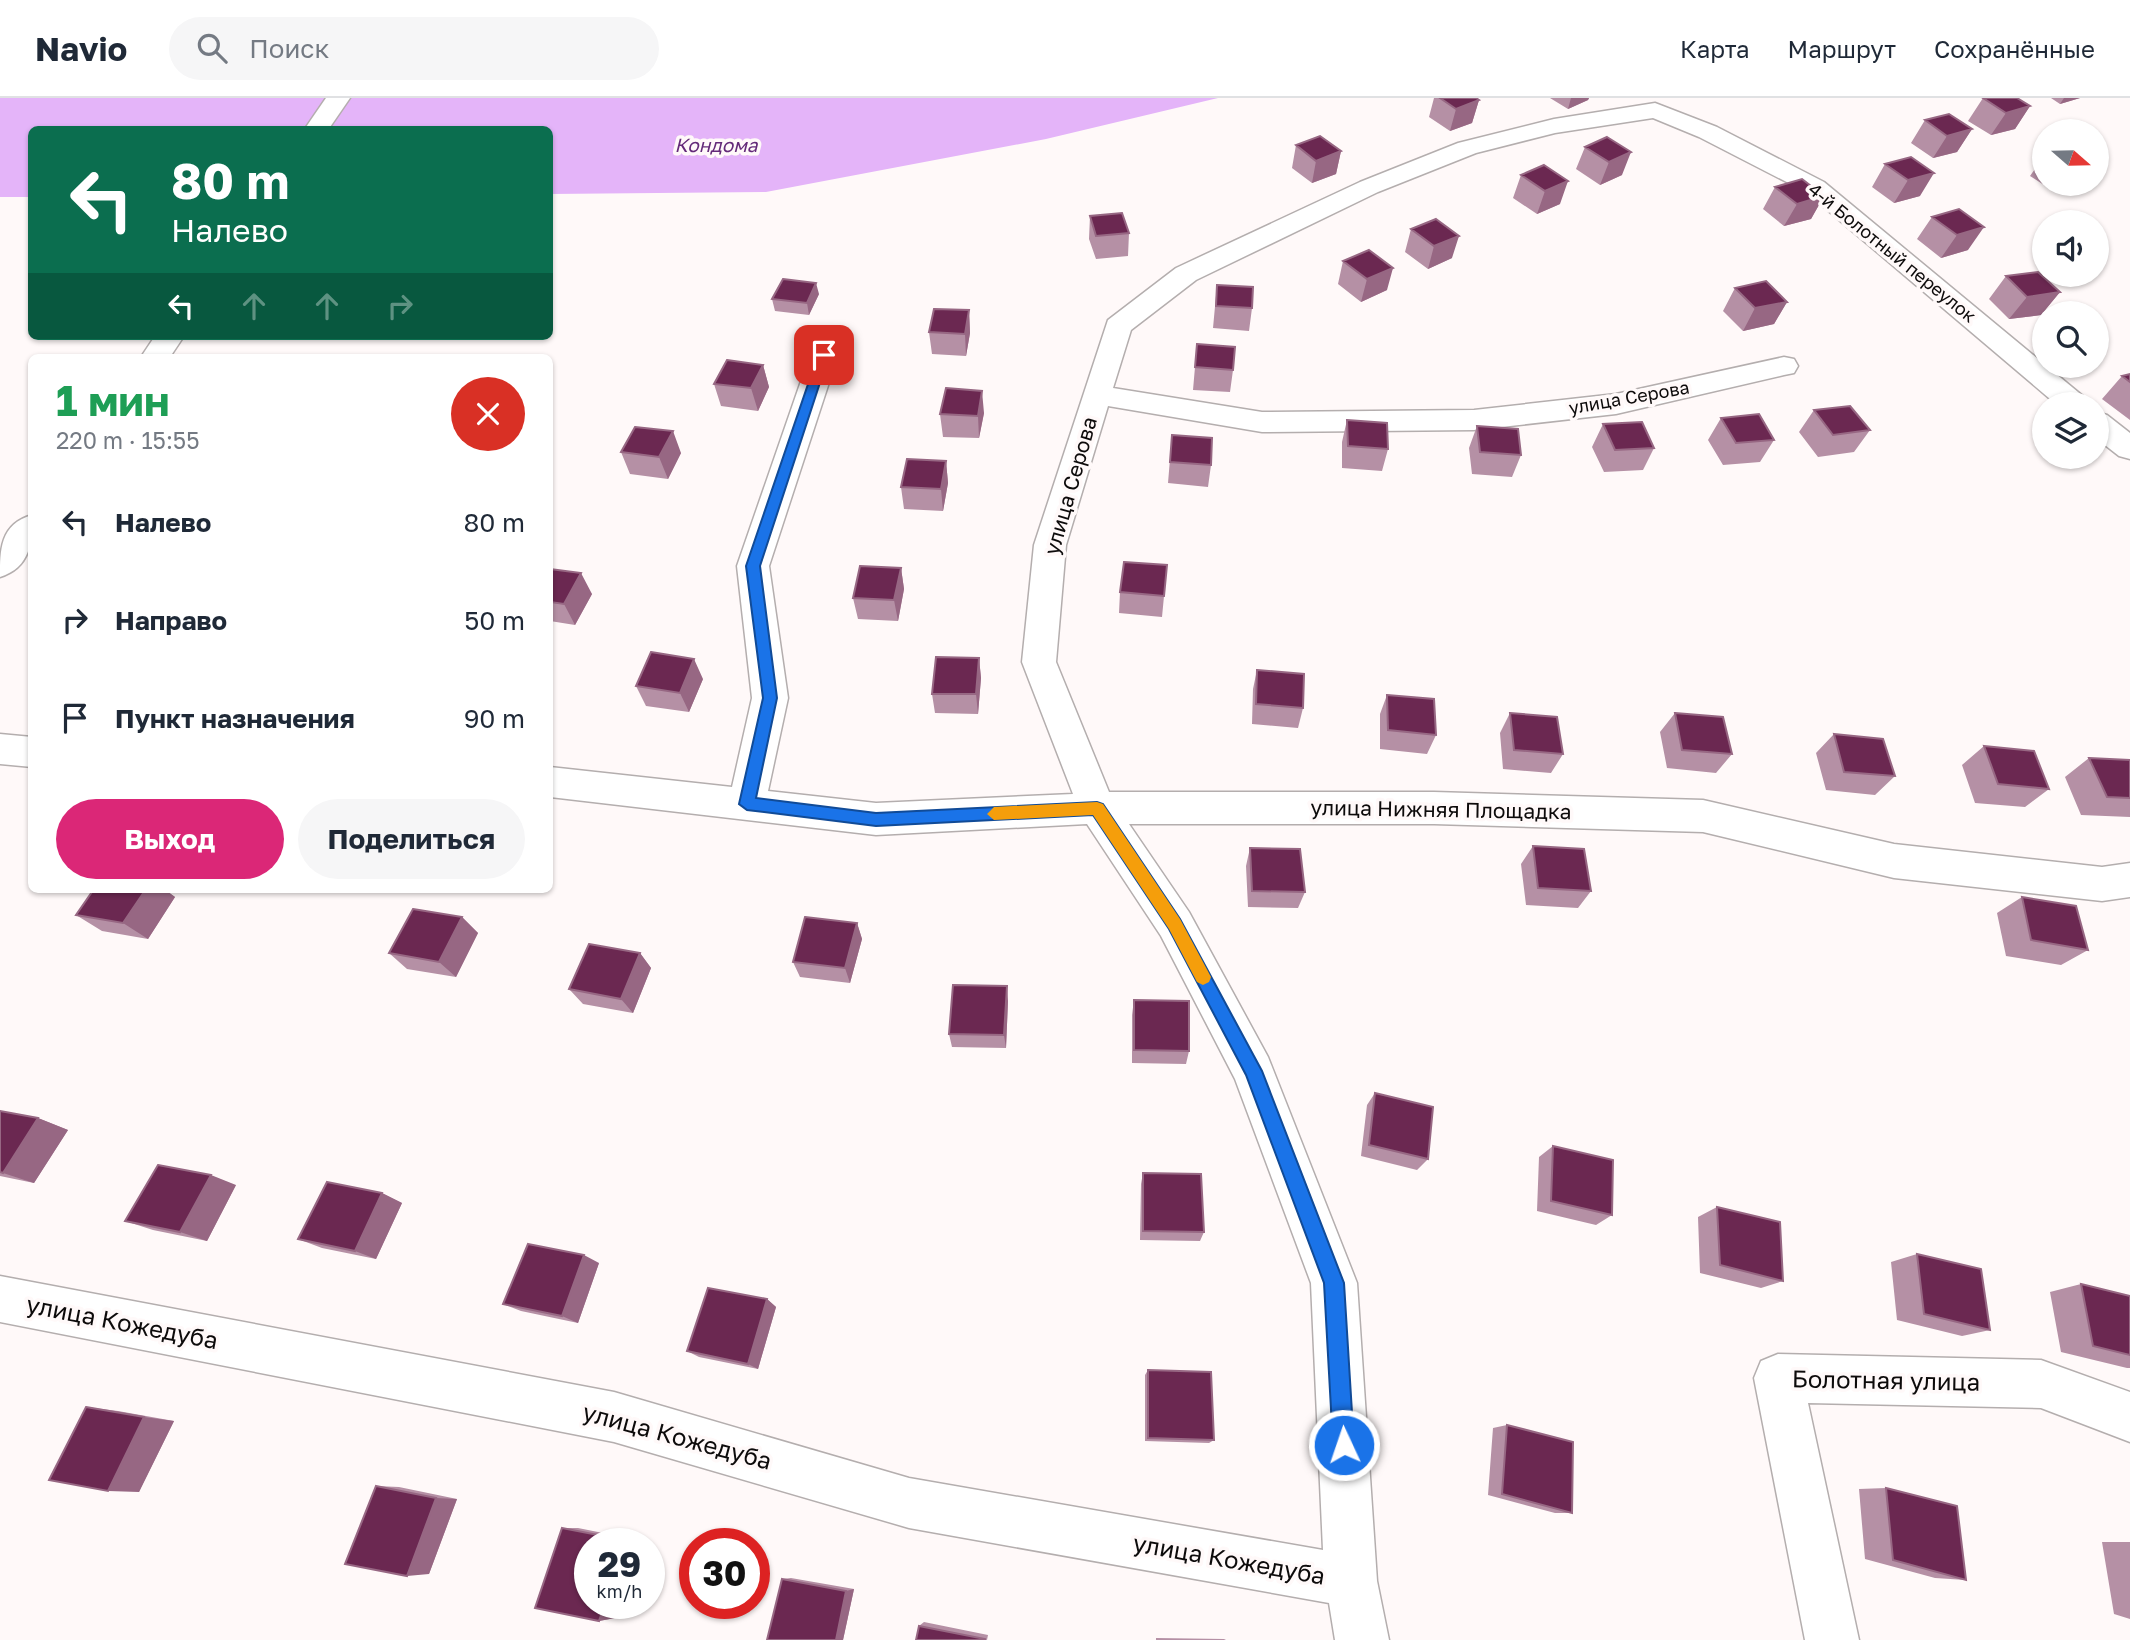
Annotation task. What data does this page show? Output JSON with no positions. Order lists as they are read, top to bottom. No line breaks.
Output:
{"streets":{"street":["4-й Болотный переулок","улица Серова","улица Нижняя Площадка","улица Кожедуба","Болотная улица"]},"crossings":[["4-й Болотный переулок","улица Серова"],["улица Серова","улица Нижняя Площадка"],["улица Серова","улица Кожедуба"]],"water":["Кондома"],"north":"right","page":{"header":"Navio","search":"Поиск","nav":["Карта","Маршрут","Сохранённые"],"turn":["80 m","Налево"],"heading":["1 мин","220 m · 15:55"],"list":[{"name":"Налево","value":"80 m"},{"name":"Направо","value":"50 m"},{"name":"Пункт назначения","value":"90 m"}],"buttons":["Выход","Поделиться"],"speed":"29 km/h","limit":"30"}}
